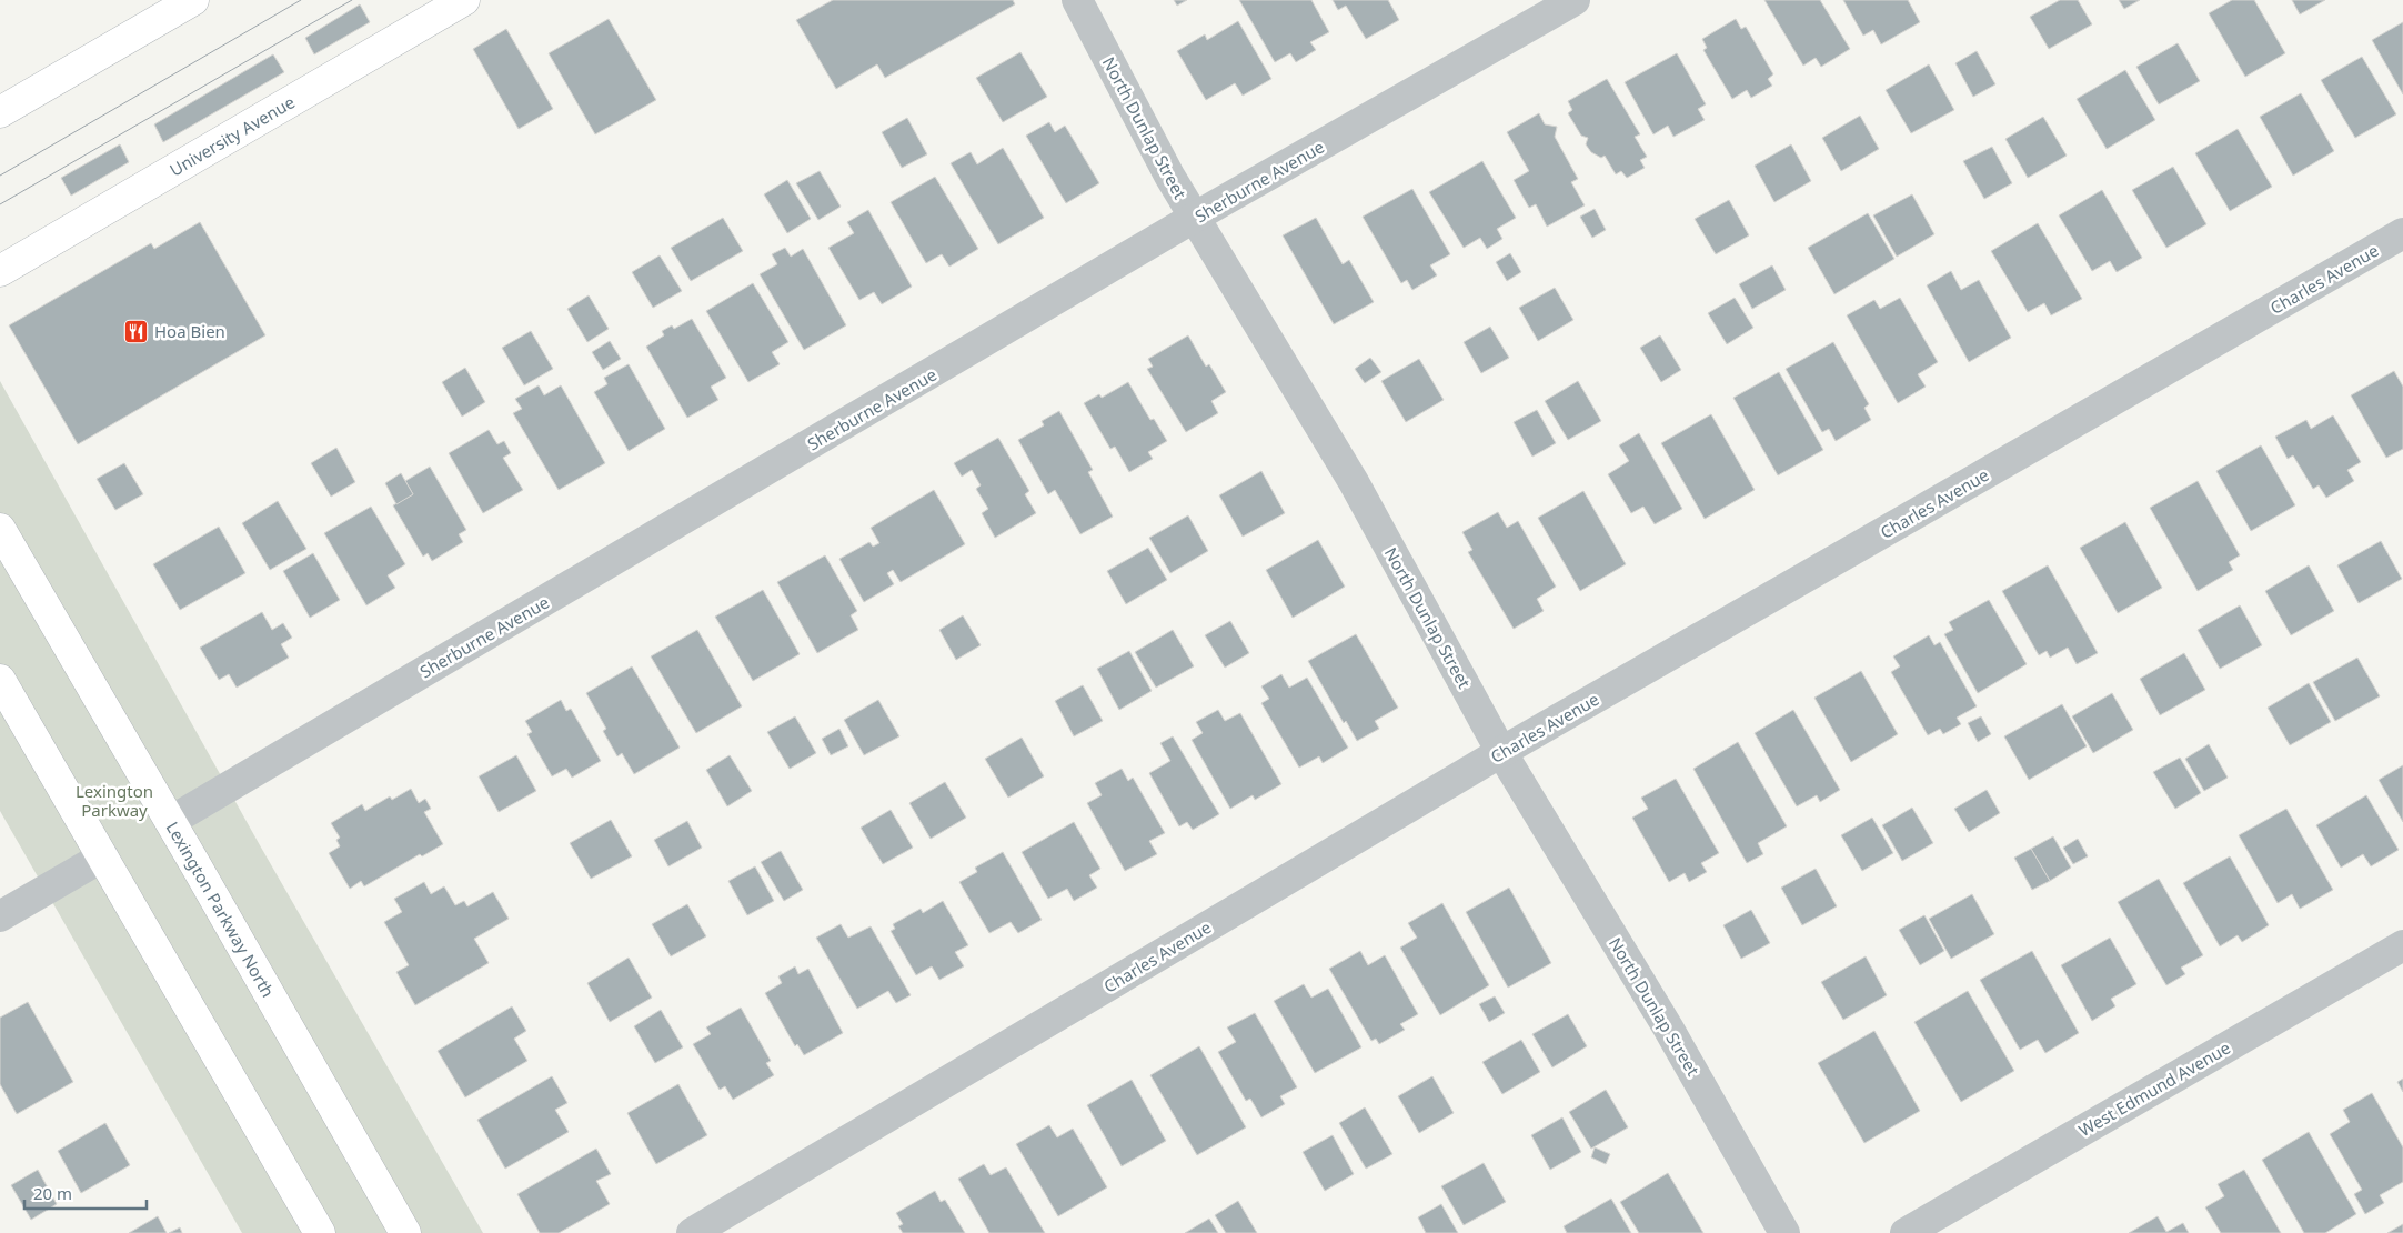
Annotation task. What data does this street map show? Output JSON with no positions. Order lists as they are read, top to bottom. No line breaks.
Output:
{"streets":{"main road":["University Avenue","Lexington Parkway North"],"street":["North Dunlap Street","Sherburne Avenue","Charles Avenue","West Edmund Avenue"]},"crossings":[["North Dunlap Street","Sherburne Avenue"],["North Dunlap Street","Charles Avenue"],["Sherburne Avenue","Lexington Parkway North"]],"parks":["Lexington Parkway"],"places":{"restaurant":["Hoa Bien"]},"scale_bar":"20 m"}
